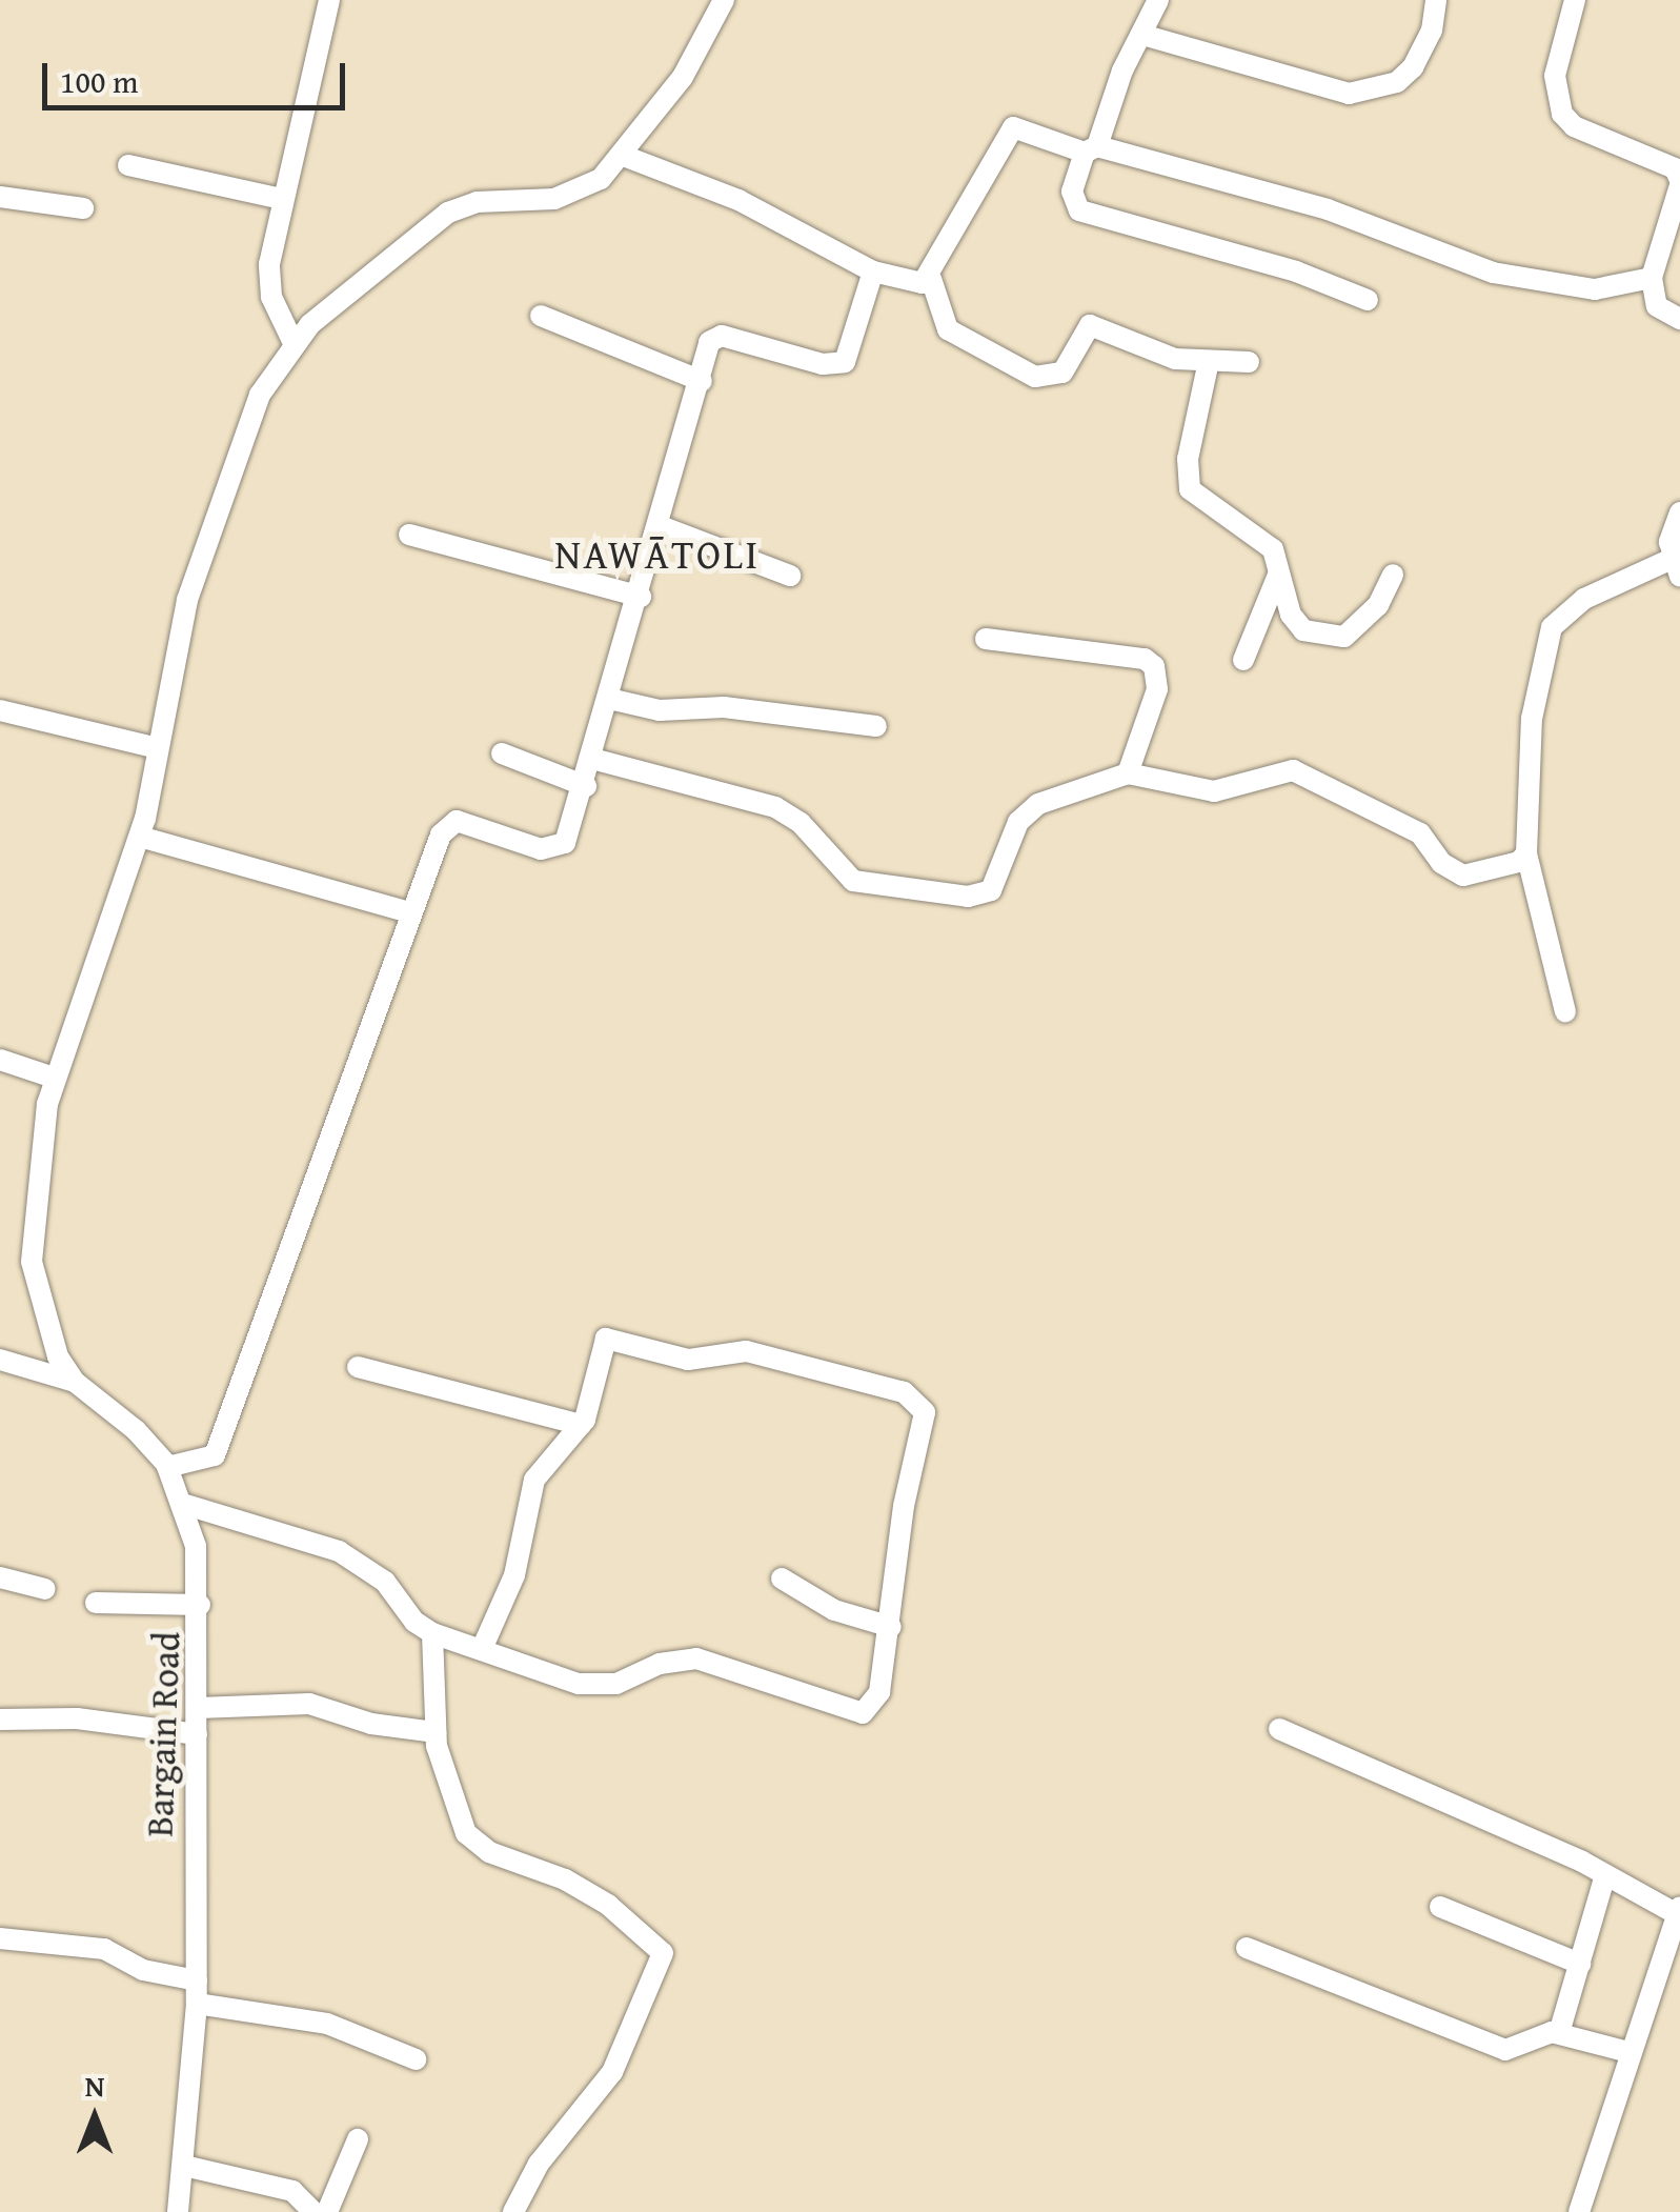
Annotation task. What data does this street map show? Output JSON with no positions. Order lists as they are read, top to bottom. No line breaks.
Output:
{"streets":{"street":["Bargain Road"]},"districts":["NAWĀTOLI"],"scale_bar":"100 m","north":"top"}
